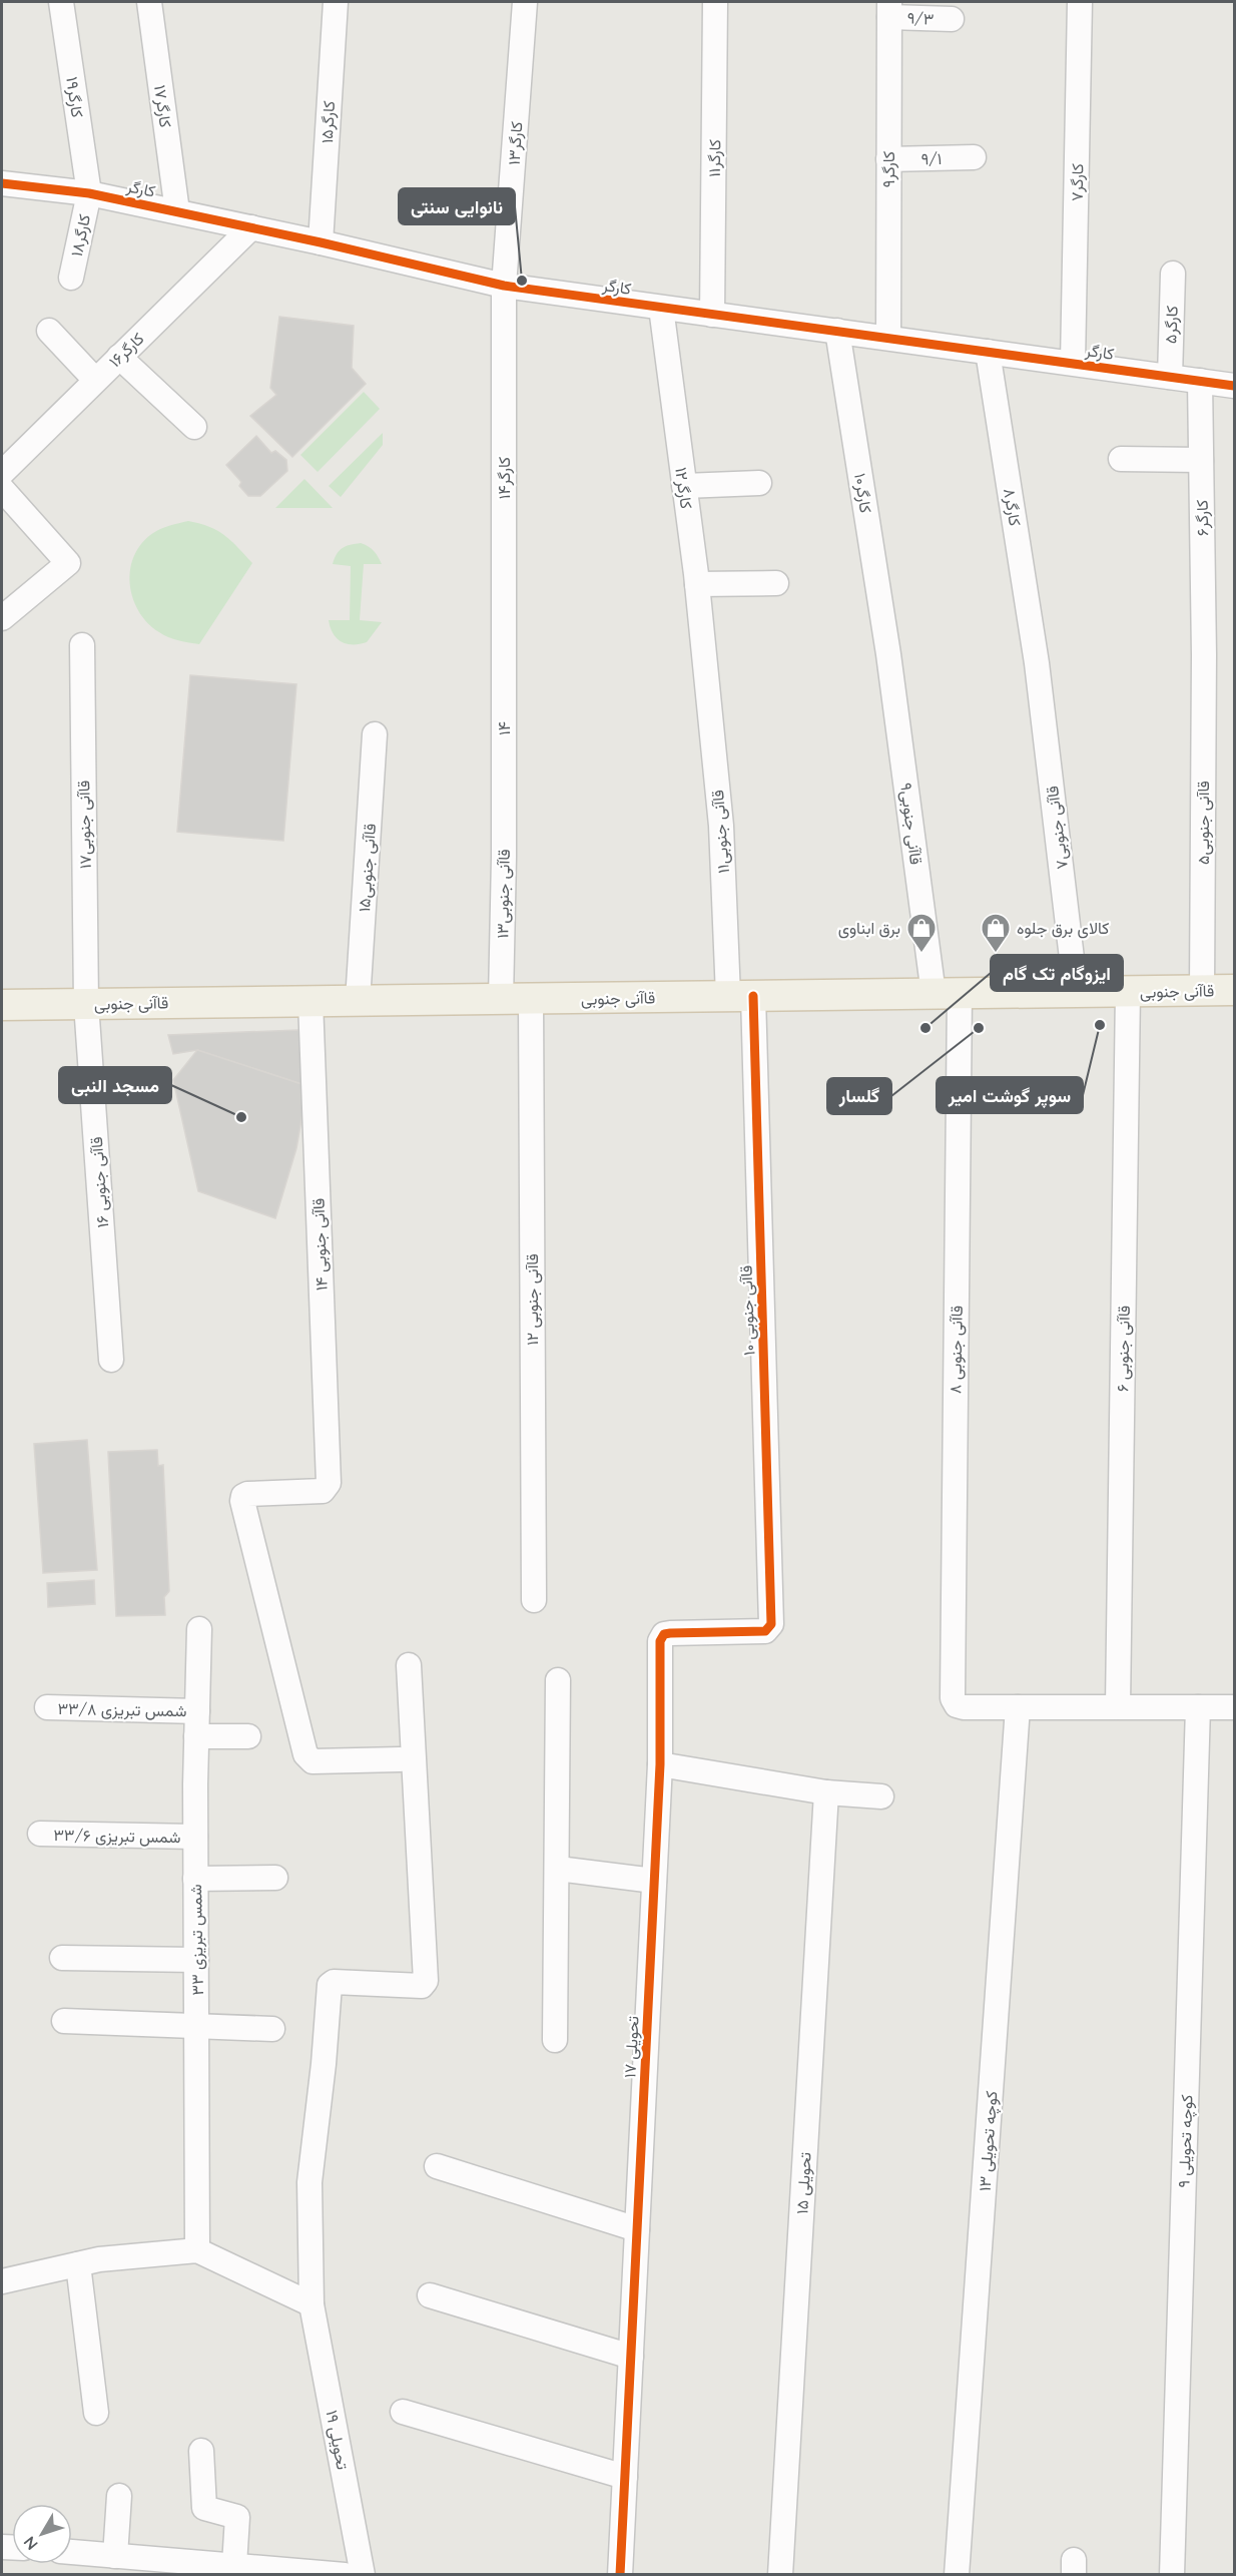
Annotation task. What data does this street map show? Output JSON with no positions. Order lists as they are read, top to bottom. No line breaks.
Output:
{"streets":{"main road":["قاآنی جنوبی"],"street":["۹/۳","کارگر۱۹","کارگر۱۷","کارگر۱۵","کارگر۱۳","کارگر۱۱","۹/۱","کارگر۹","کارگر۷","کارگر","کارگر۱۸","کارگر۵","کارگر۱۶","کارگر۱۴","کارگر۱۲","کارگر۱۰","کارگر۸","کارگر۶","۱۴","قاآنی جنوبی۵","قاآنی جنوبی۹","قاآنی جنوبی۱۷","قاآنی جنوبی۷","قاآنی جنوبی۱۱","قاآنی جنوبی۱۵","قاآنی جنوبی۱۳","قاآنی جنوبی ۱۶","قاآنی جنوبی ۱۴","قاآنی جنوبی ۱۲","قاآنی جنوبی ۱۰","قاآنی جنوبی ۶","قاآنی جنوبی ۸","شمس تبریزی ۳۳/۸","شمس تبریزی ۳۳/۶","شمس تبریزی ۳۳","تحویلی ۱۷","کوچه تحویلی ۱۳","کوچه تحویلی ۹","تحویلی ۱۵","تحویلی ۱۹"]},"crossings":[["۹/۳","کارگر۹"],["کارگر۱۹","کارگر"],["کارگر۱۹","کارگر۱۸"],["کارگر۱۷","کارگر"],["کارگر۱۵","کارگر"],["کارگر۱۳","کارگر"],["کارگر۱۳","کارگر۱۴"],["کارگر۱۱","کارگر"],["۹/۱","کارگر۹"],["کارگر۹","کارگر"],["کارگر۷","کارگر"],["کارگر","کارگر۱۸"],["کارگر","کارگر۵"],["کارگر","کارگر۱۶"],["کارگر","کارگر۱۴"],["کارگر","کارگر۱۲"],["کارگر","کارگر۱۰"],["کارگر","کارگر۸"],["کارگر","کارگر۶"],["کارگر۱۴","۱۴"],["کارگر۱۲","قاآنی جنوبی۱۱"],["کارگر۱۰","قاآنی جنوبی۹"],["کارگر۸","قاآنی جنوبی۷"],["کارگر۶","قاآنی جنوبی۵"],["۱۴","قاآنی جنوبی۱۳"],["قاآنی جنوبی۵","قاآنی جنوبی"],["قاآنی جنوبی۹","قاآنی جنوبی"],["قاآنی جنوبی۹","قاآنی جنوبی ۸"],["قاآنی جنوبی۱۷","قاآنی جنوبی"],["قاآنی جنوبی۱۷","قاآنی جنوبی ۱۶"],["قاآنی جنوبی۷","قاآنی جنوبی"],["قاآنی جنوبی۱۱","قاآنی جنوبی"],["قاآنی جنوبی۱۱","قاآنی جنوبی ۱۰"],["قاآنی جنوبی۱۵","قاآنی جنوبی"],["قاآنی جنوبی۱۳","قاآنی جنوبی"],["قاآنی جنوبی","قاآنی جنوبی ۱۶"],["قاآنی جنوبی","قاآنی جنوبی ۱۴"],["قاآنی جنوبی","قاآنی جنوبی ۱۲"],["قاآنی جنوبی","قاآنی جنوبی ۱۰"],["قاآنی جنوبی","قاآنی جنوبی ۶"],["قاآنی جنوبی","قاآنی جنوبی ۸"],["قاآنی جنوبی ۱۰","تحویلی ۱۷"],["قاآنی جنوبی ۸","کوچه تحویلی ۱۳"],["شمس تبریزی ۳۳/۸","شمس تبریزی ۳۳"],["شمس تبریزی ۳۳/۶","شمس تبریزی ۳۳"]],"places":{"other":["نانوایی سنتی","سوپر گوشت امیر","ایزوگام تک گام","گلسار","مسجد النبی"],"shop":["برق ابناوی","کالای برق جلوه"]},"north":"bottom left"}
